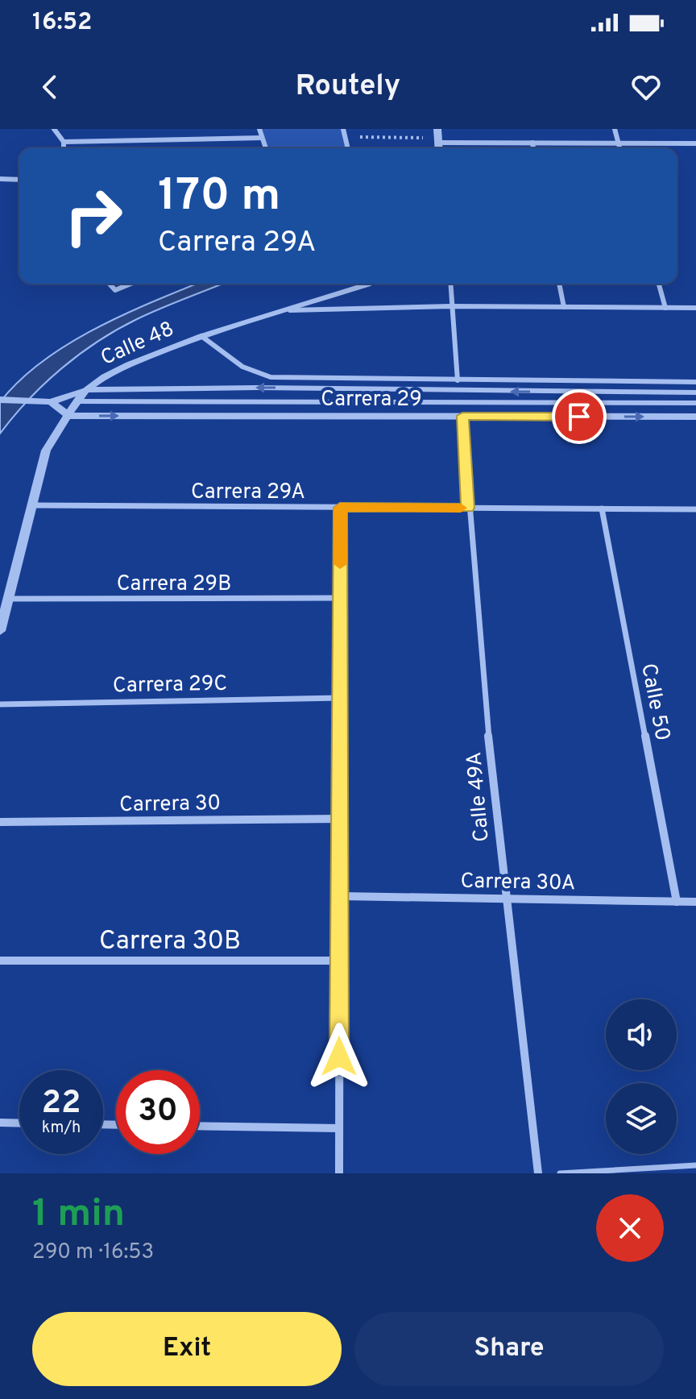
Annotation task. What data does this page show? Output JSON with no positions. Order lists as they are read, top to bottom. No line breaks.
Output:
{"streets":{"street":["Calle 48","Carrera 29","Carrera 29A","Carrera 29B","Carrera 29C","Calle 50","Calle 49A","Carrera 30","Carrera 30A","Carrera 30B"]},"crossings":[["Calle 48","Carrera 29"],["Calle 48","Carrera 29A"],["Calle 48","Carrera 29B"],["Carrera 29","Calle 49A"],["Carrera 29A","Calle 50"],["Carrera 29A","Calle 49A"],["Calle 50","Carrera 30A"],["Calle 49A","Carrera 30A"]],"page":{"status":"16:52","header":"Routely","turn":["170 m","Carrera 29A"],"speed":"22 km/h","limit":"30","heading":["1 min","290 m · 16:53"],"buttons":["Exit","Share"]}}
